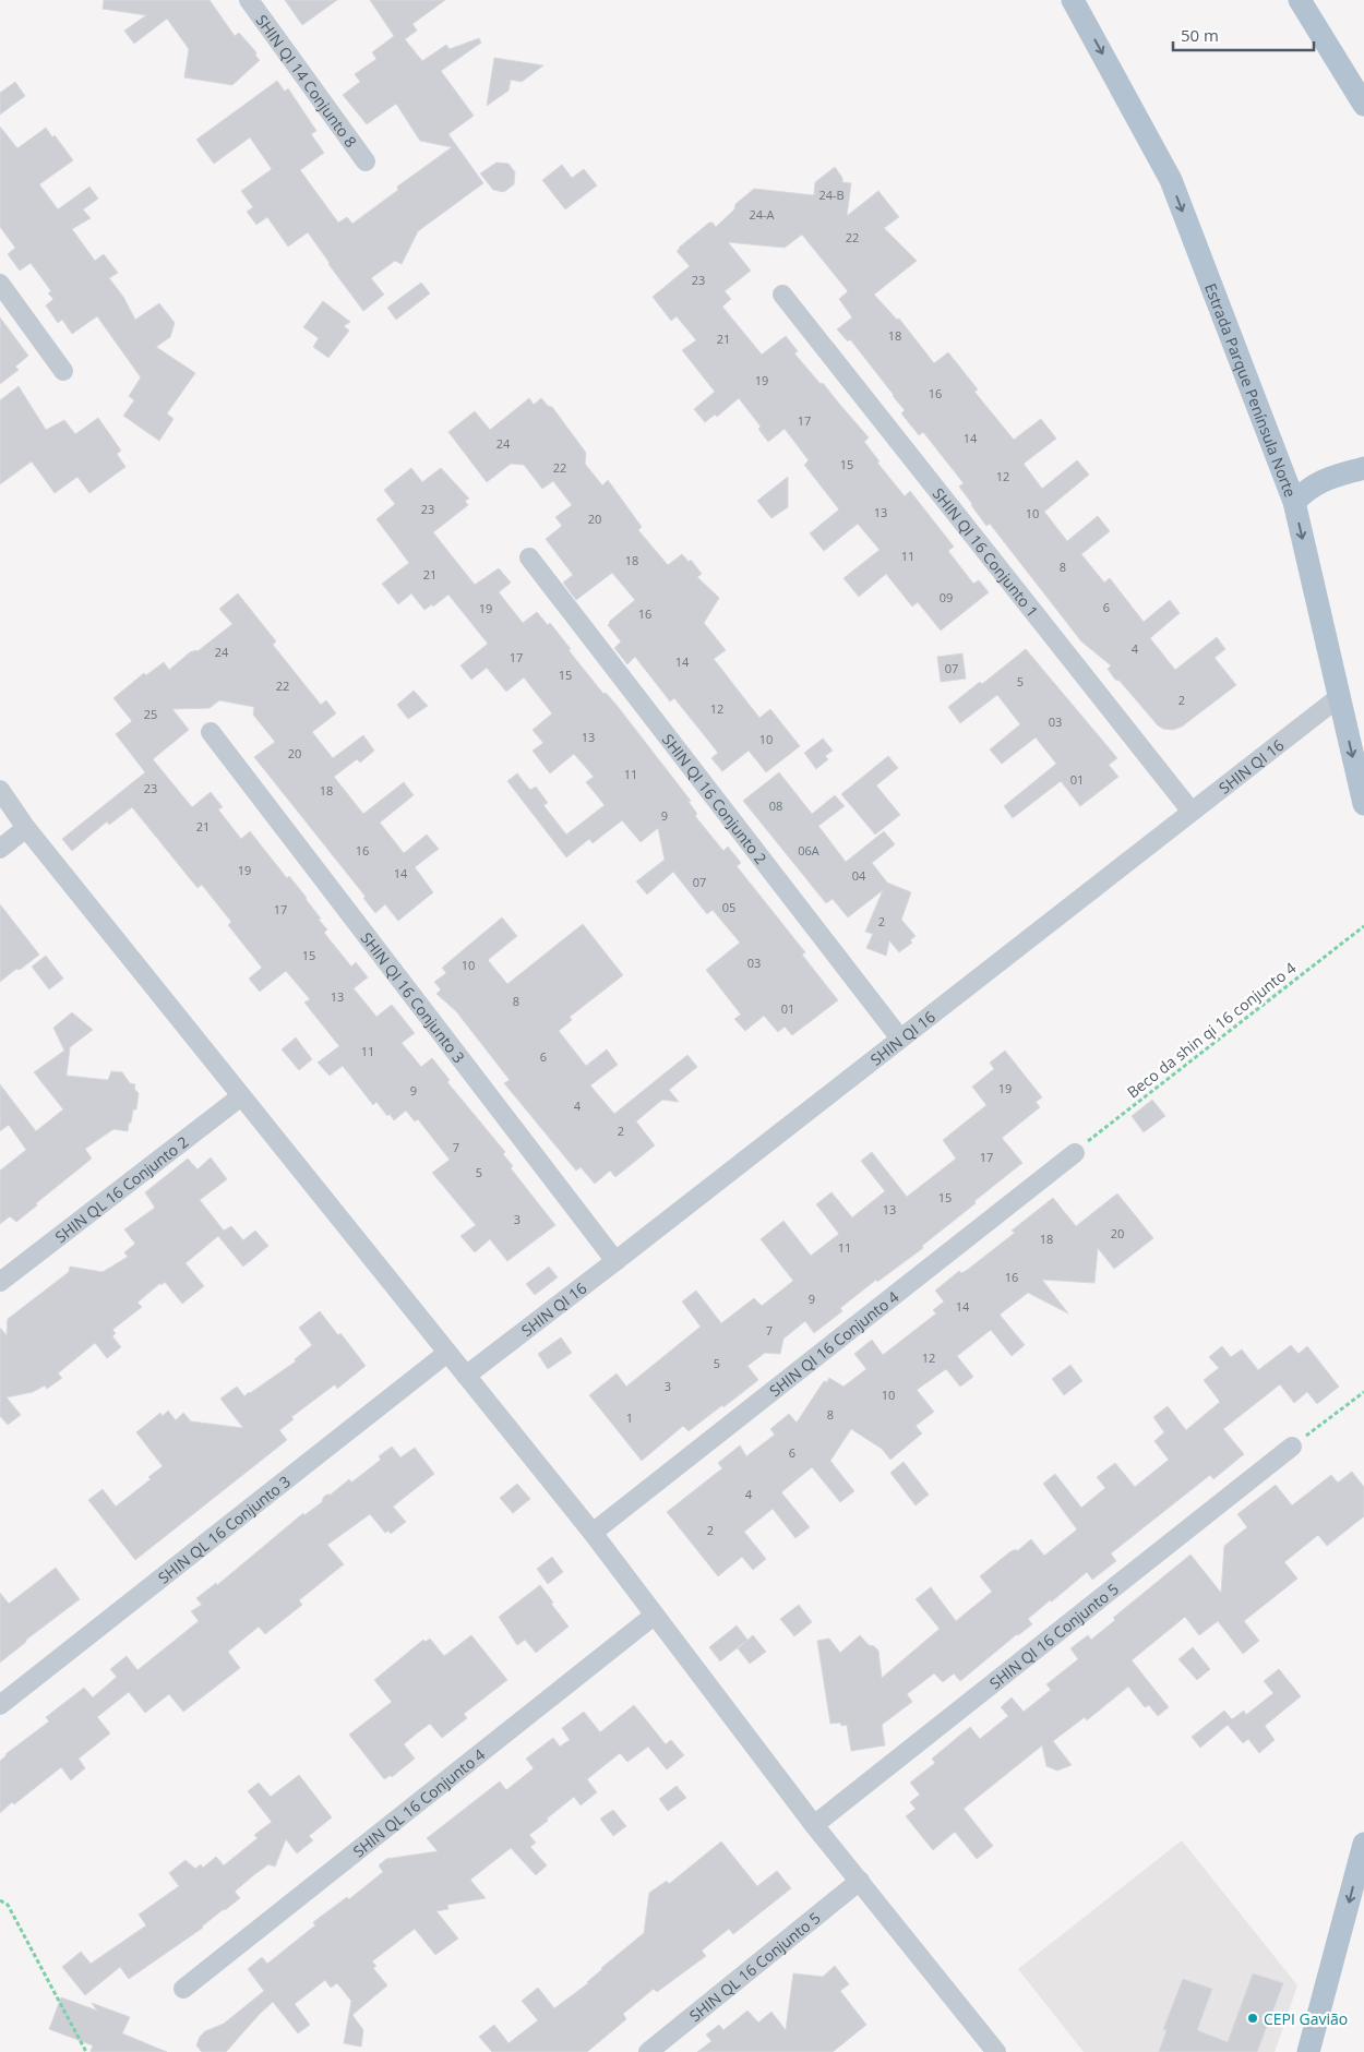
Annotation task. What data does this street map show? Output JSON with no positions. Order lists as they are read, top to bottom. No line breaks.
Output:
{"streets":{"main road":["Estrada Parque Península Norte"],"street":["SHIN QI 14 Conjunto 8","SHIN QI 16 Conjunto 1","SHIN QI 16","SHIN QI 16 Conjunto 2","SHIN QI 16 Conjunto 3","SHIN QL 16 Conjunto 2","SHIN QI 16 Conjunto 4","SHIN QL 16 Conjunto 3","SHIN QI 16 Conjunto 5","SHIN QL 16 Conjunto 4","SHIN QL 16 Conjunto 5"],"path":["Beco da shin qi 16 conjunto 4"]},"crossings":[["Estrada Parque Península Norte","SHIN QI 16"],["SHIN QI 16 Conjunto 1","SHIN QI 16"],["SHIN QI 16","SHIN QI 16 Conjunto 2"],["SHIN QI 16","SHIN QI 16 Conjunto 3"],["Beco da shin qi 16 conjunto 4","SHIN QI 16 Conjunto 4"]],"one_way":["Estrada Parque Península Norte"],"places":["CEPI Gavião"],"house_numbers":["24-B","24-A","22","23","18","21","19","16","17","14","24","15","22","12","23","13","10","20","11","18","8","21","09","6","19","16","4","24","17","14","07","15","5","22","2","12","25","03","13","10","20","11","01","23","18","08","9","21","16","06A","19","14","04","07","05","17","2","15","03","10","13","8","01","11","6","19","9","4","2","7","17","5","15","13","3","20","18","11","16","9","14","7","12","5","3","10","8","1","6","4","2"],"scale_bar":"50 m"}
